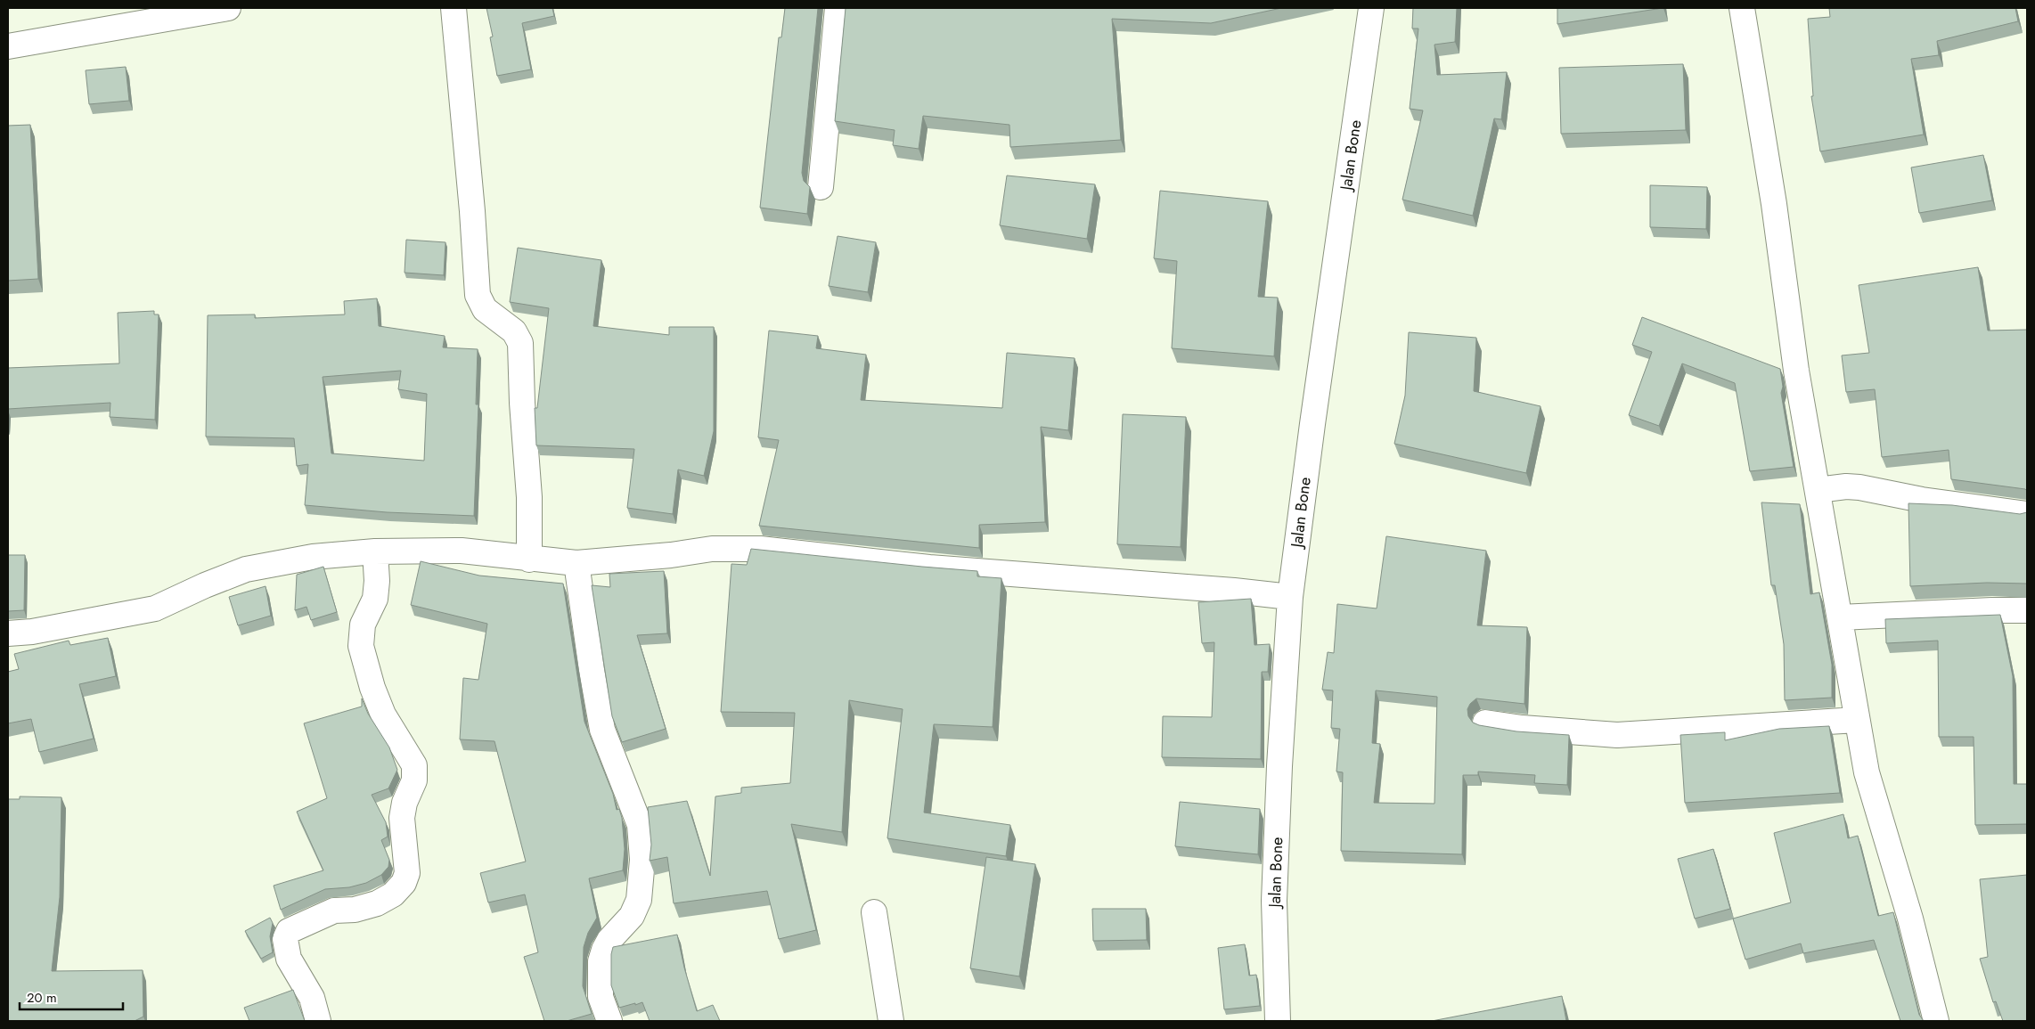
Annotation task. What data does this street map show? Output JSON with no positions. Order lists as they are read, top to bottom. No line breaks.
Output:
{"streets":{"street":["Jalan Bone"]},"scale_bar":"20 m"}
